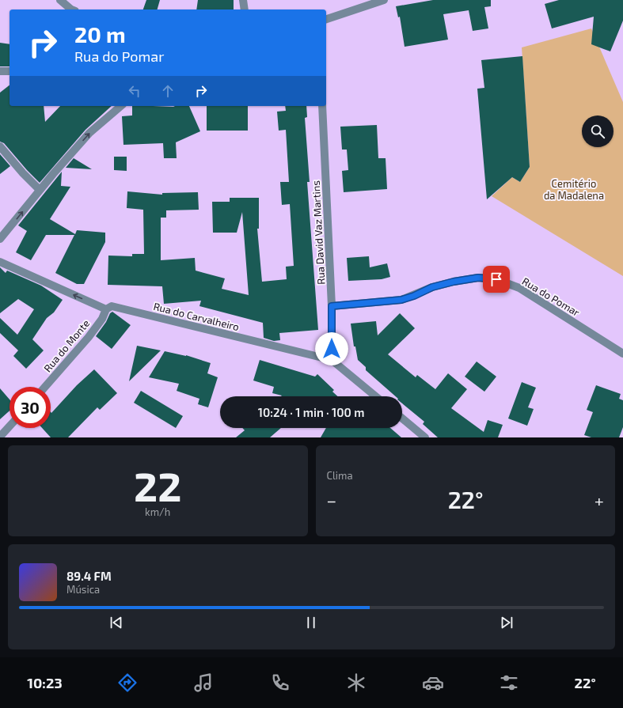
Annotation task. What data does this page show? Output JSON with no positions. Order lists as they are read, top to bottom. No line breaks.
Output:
{"streets":{"street":["Rua David Vaz Martins","Rua do Pomar","Rua do Carvalheiro","Rua do Monte"]},"crossings":[["Rua David Vaz Martins","Rua do Pomar"],["Rua David Vaz Martins","Rua do Carvalheiro"],["Rua do Carvalheiro","Rua do Monte"]],"parks":["Cemitério da Madalena"],"page":{"turn":["20 m","Rua do Pomar"],"limit":"30","trip":"10:24 · 1 min · 100 m","tile":[["22","km/h"],"Clima"],"heat":["−","22°","+"],"song":["89.4 FM","Música"],"tabs":["10:23","22°"]}}
